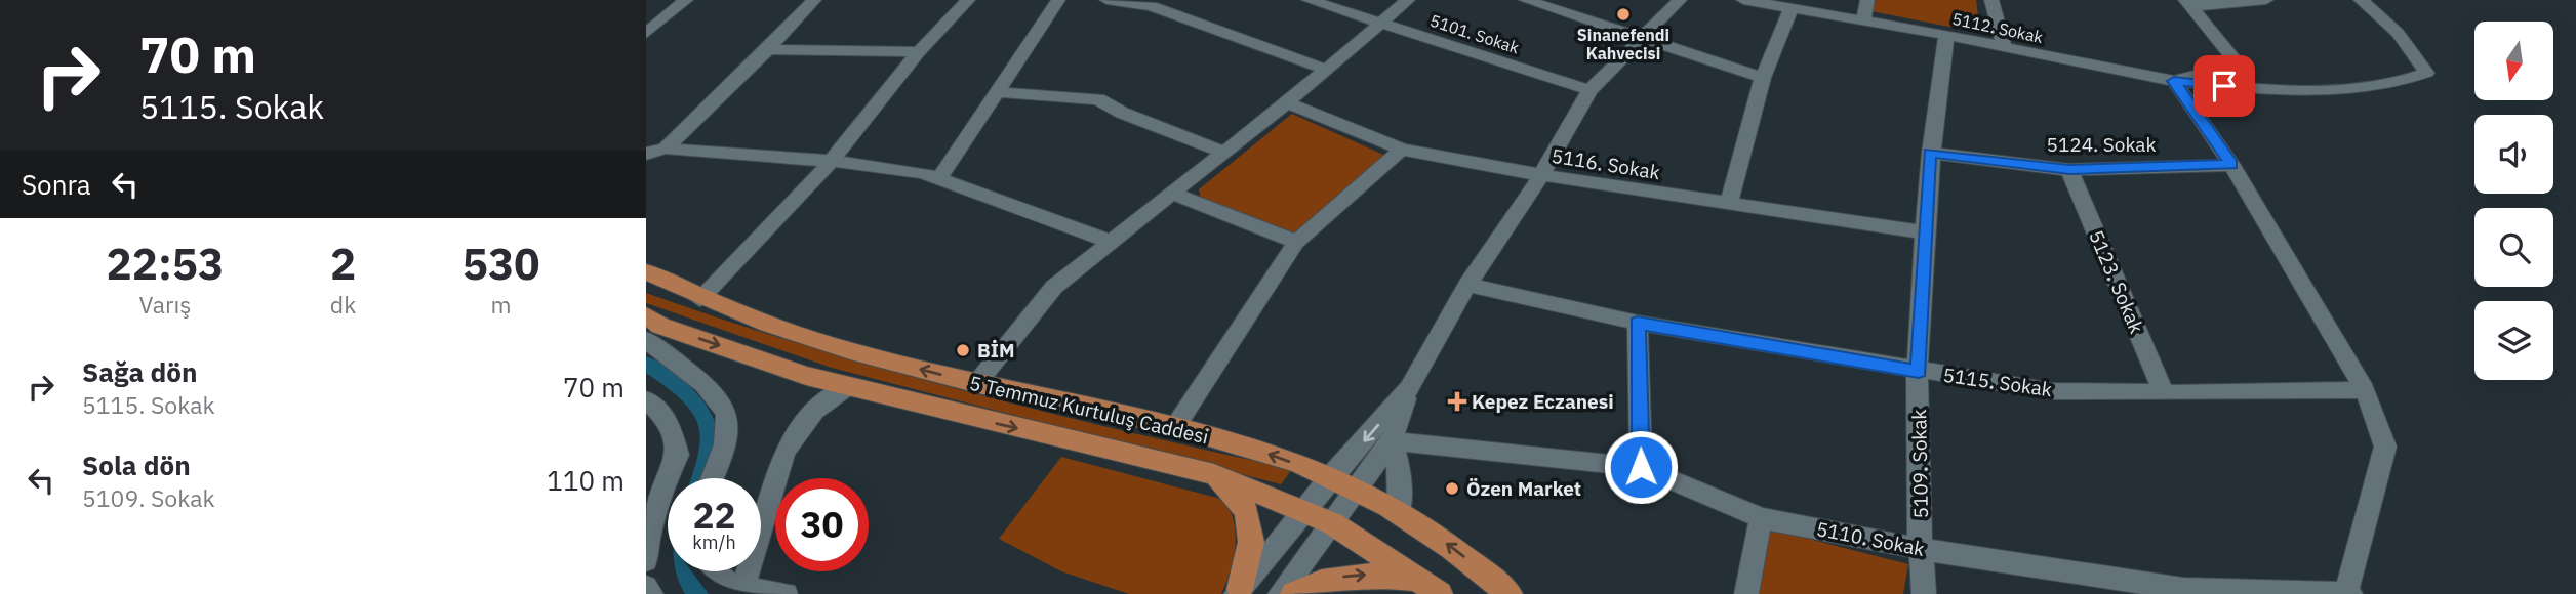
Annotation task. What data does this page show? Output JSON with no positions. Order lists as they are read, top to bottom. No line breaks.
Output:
{"streets":{"main road":["5 Temmuz Kurtuluş Caddesi"],"street":["5112. Sokak","5101. Sokak","5124. Sokak","5116. Sokak","5123. Sokak","5115. Sokak","5109. Sokak","5110. Sokak"]},"crossings":[["5112. Sokak","5109. Sokak"],["5124. Sokak","5123. Sokak"],["5124. Sokak","5109. Sokak"],["5116. Sokak","5109. Sokak"],["5123. Sokak","5115. Sokak"],["5115. Sokak","5109. Sokak"],["5109. Sokak","5110. Sokak"]],"places":{"other":["Sinanefendi Kahvecisi","BİM","Özen Market"],"health":["Kepez Eczanesi"]},"north":"bottom","page":{"turn":["70 m","5115. Sokak"],"then":"Sonra","eta":["22:53","Varış","2","dk","530","m"],"list":[{"name":"Sağa dön","note":"5115. Sokak","value":"70 m"},{"name":"Sola dön","note":"5109. Sokak","value":"110 m"}],"speed":"22 km/h","limit":"30"}}
